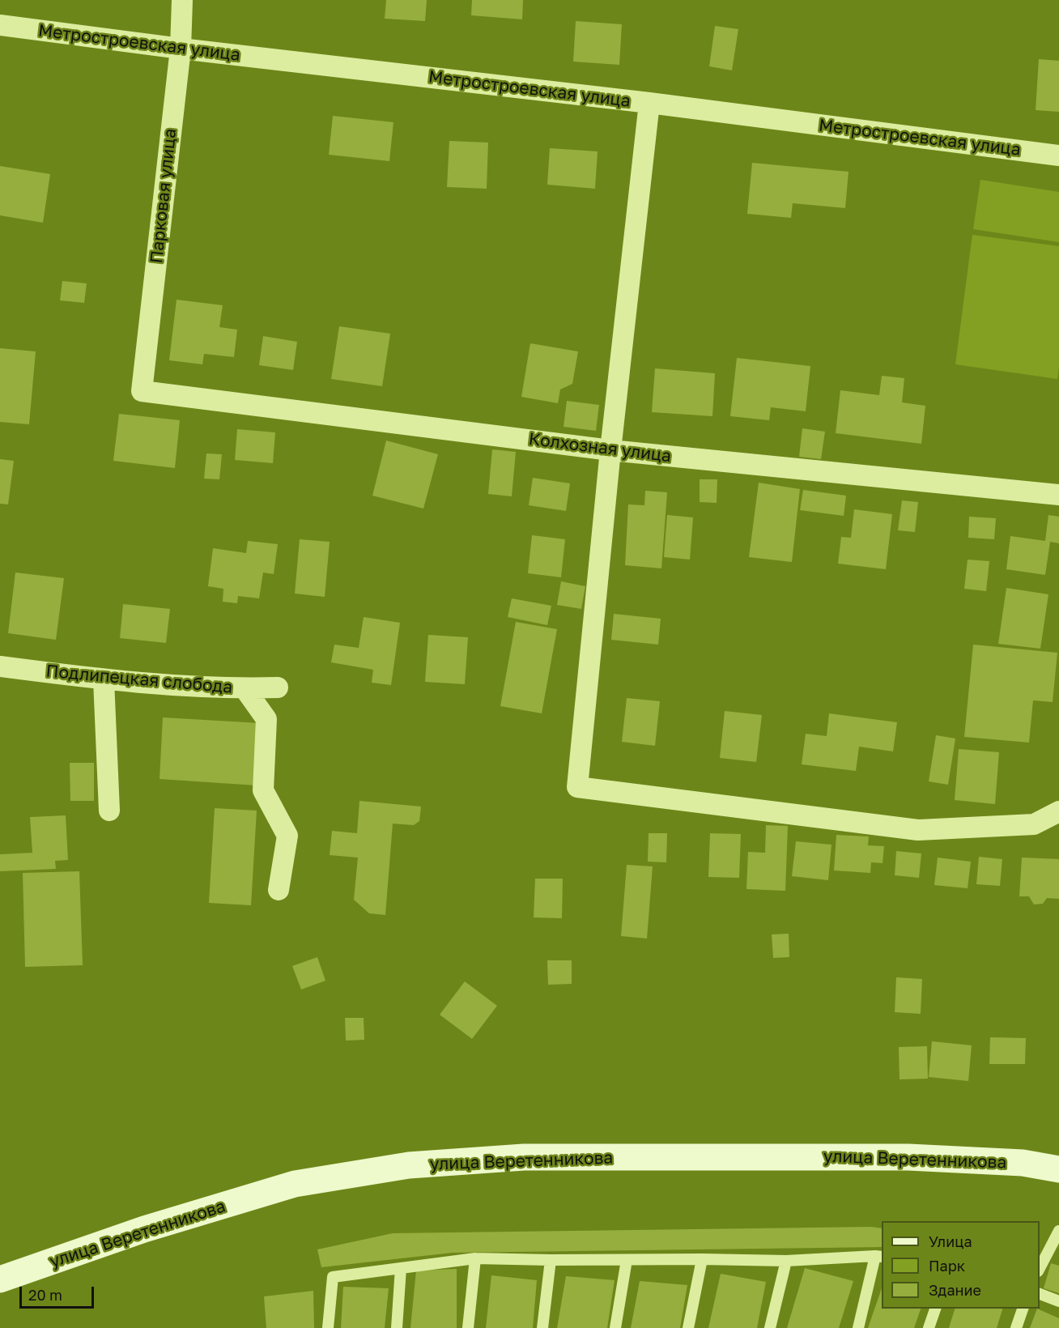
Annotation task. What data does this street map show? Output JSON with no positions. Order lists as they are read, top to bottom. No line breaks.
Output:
{"streets":{"main road":["улица Веретенникова"],"street":["Метростроевская улица","Парковая улица","Колхозная улица","Подлипецкая слобода"]},"crossings":[["Метростроевская улица","Парковая улица"],["Парковая улица","Колхозная улица"]],"legend":["Улица","Парк","Здание"],"scale_bar":"20 m"}
